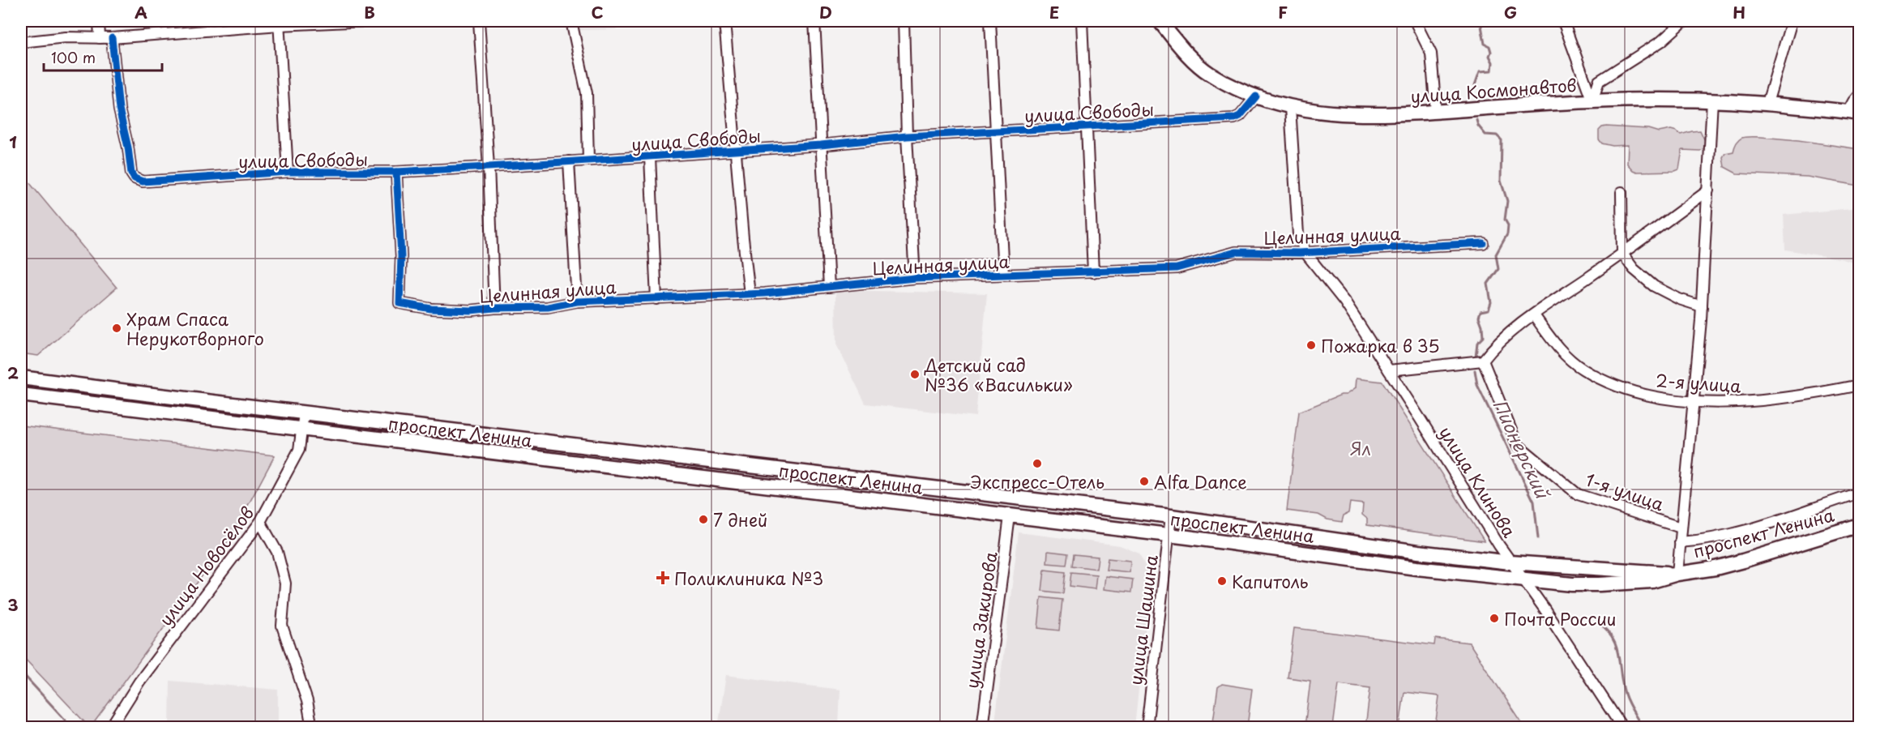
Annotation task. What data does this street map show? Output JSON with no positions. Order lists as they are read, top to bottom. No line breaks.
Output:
{"streets":{"main road":["улица Космонавтов","проспект Ленина"],"street":["улица Свободы","Целинная улица","2-я улица","улица Клинова","1-я улица","улица Новосёлов","улица Закирова","улица Шашина"]},"crossings":[["улица Космонавтов","улица Свободы"],["улица Свободы","Целинная улица"],["Целинная улица","улица Клинова"],["проспект Ленина","улица Клинова"],["проспект Ленина","улица Новосёлов"],["проспект Ленина","улица Закирова"],["проспект Ленина","улица Шашина"]],"water":["Пионерский"],"parks":["Ял"],"places":{"other":["Храм Спаса Нерукотворного","Пожарка в 35","Детский сад №36 «Васильки»","Экспресс-Отель","Alfa Dance","7 дней","Капитоль","Почта России"],"health":["Поликлиника №3"]},"scale_bar":"100 m","grid":{"columns":["A","B","C","D","E","F","G","H"],"rows":["1","2","3"]}}
